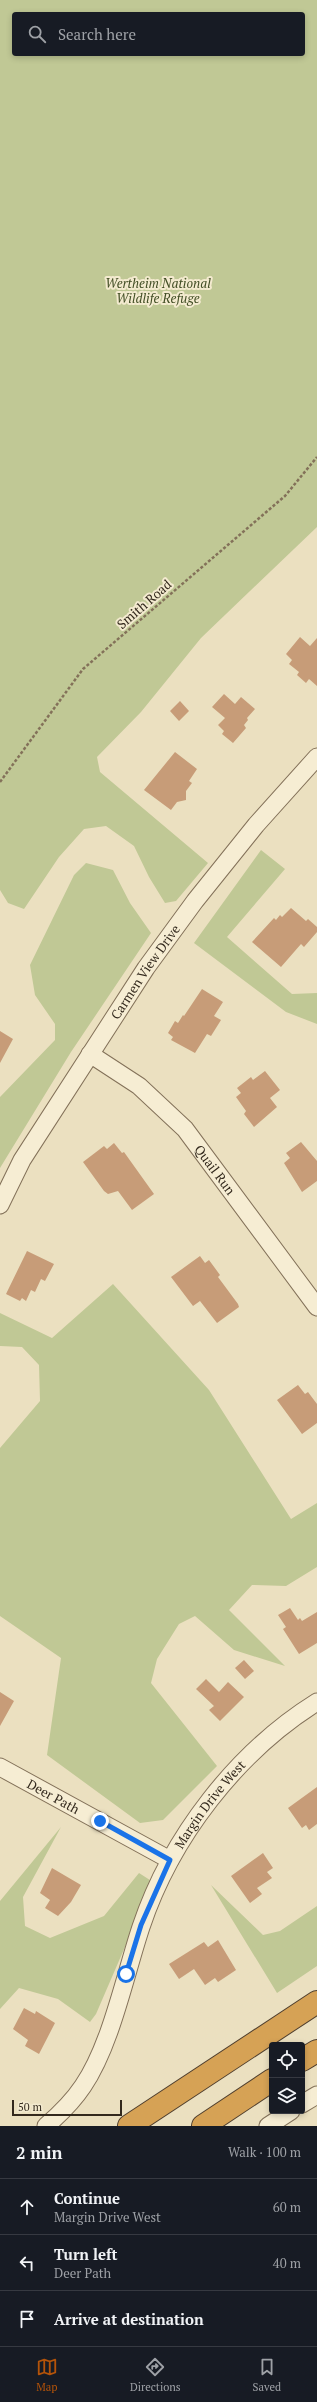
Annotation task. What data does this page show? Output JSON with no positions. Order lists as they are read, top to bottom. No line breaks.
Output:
{"streets":{"street":["Carmen View Drive","Quail Run","Deer Path","Margin Drive West"],"path":["Smith Road"]},"crossings":[["Carmen View Drive","Quail Run"],["Deer Path","Margin Drive West"]],"parks":["Wertheim National Wildlife Refuge"],"scale_bar":"50 m","page":{"search":"Search here","scale":"50 m","heading":["2 min","Walk · 100 m"],"list":[["Continue","Margin Drive West","60 m"],["Turn left","Deer Path","40 m"],"Arrive at destination"],"nav":["Map","Directions","Saved"]}}
